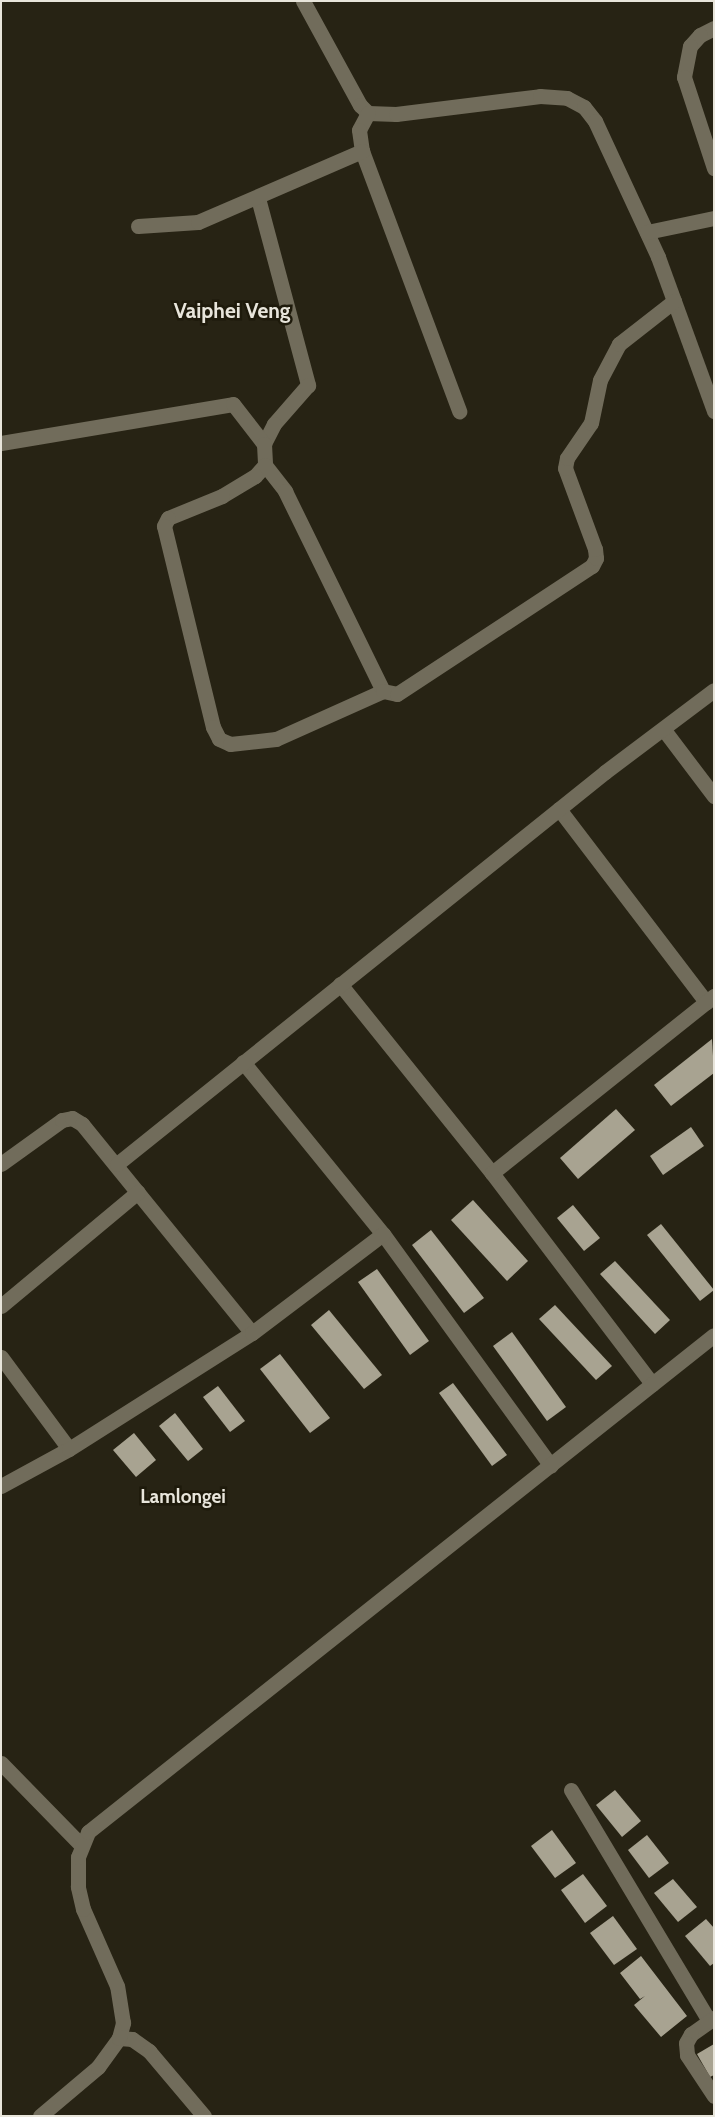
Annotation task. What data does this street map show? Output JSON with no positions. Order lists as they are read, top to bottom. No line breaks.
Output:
{"districts":["Vaiphei Veng","Lamlongei"]}
